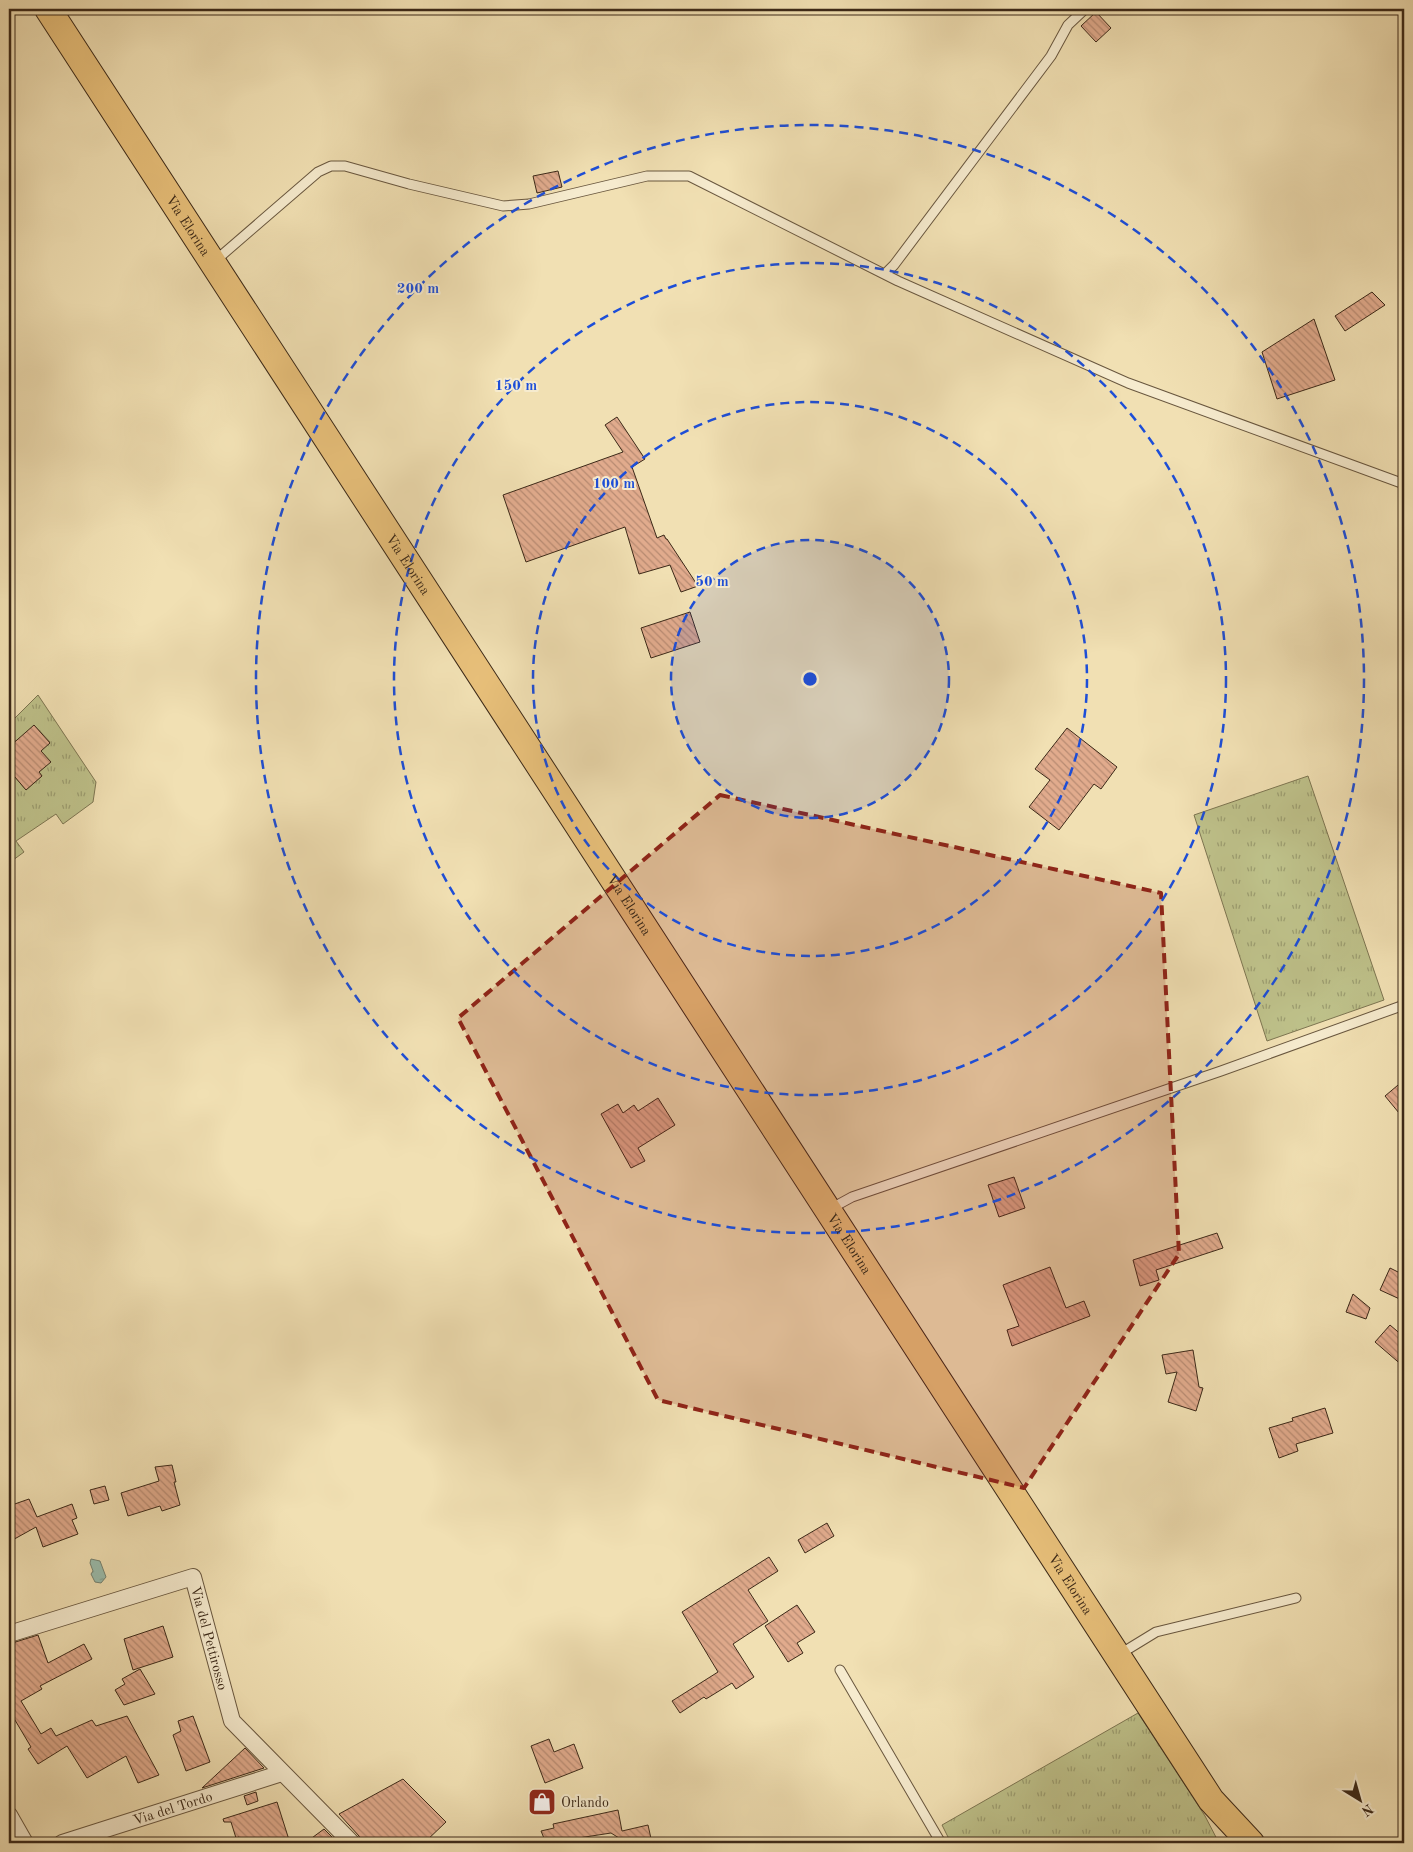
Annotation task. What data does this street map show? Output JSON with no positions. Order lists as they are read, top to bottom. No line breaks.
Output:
{"streets":{"main road":["Via Elorina"],"street":["Via del Pettirosso","Via del Tordo"]},"crossings":[["Via del Pettirosso","Via del Tordo"]],"places":{"shop":["Orlando"]},"north":"bottom right","rings":["200 m","150 m","100 m","50 m"]}
